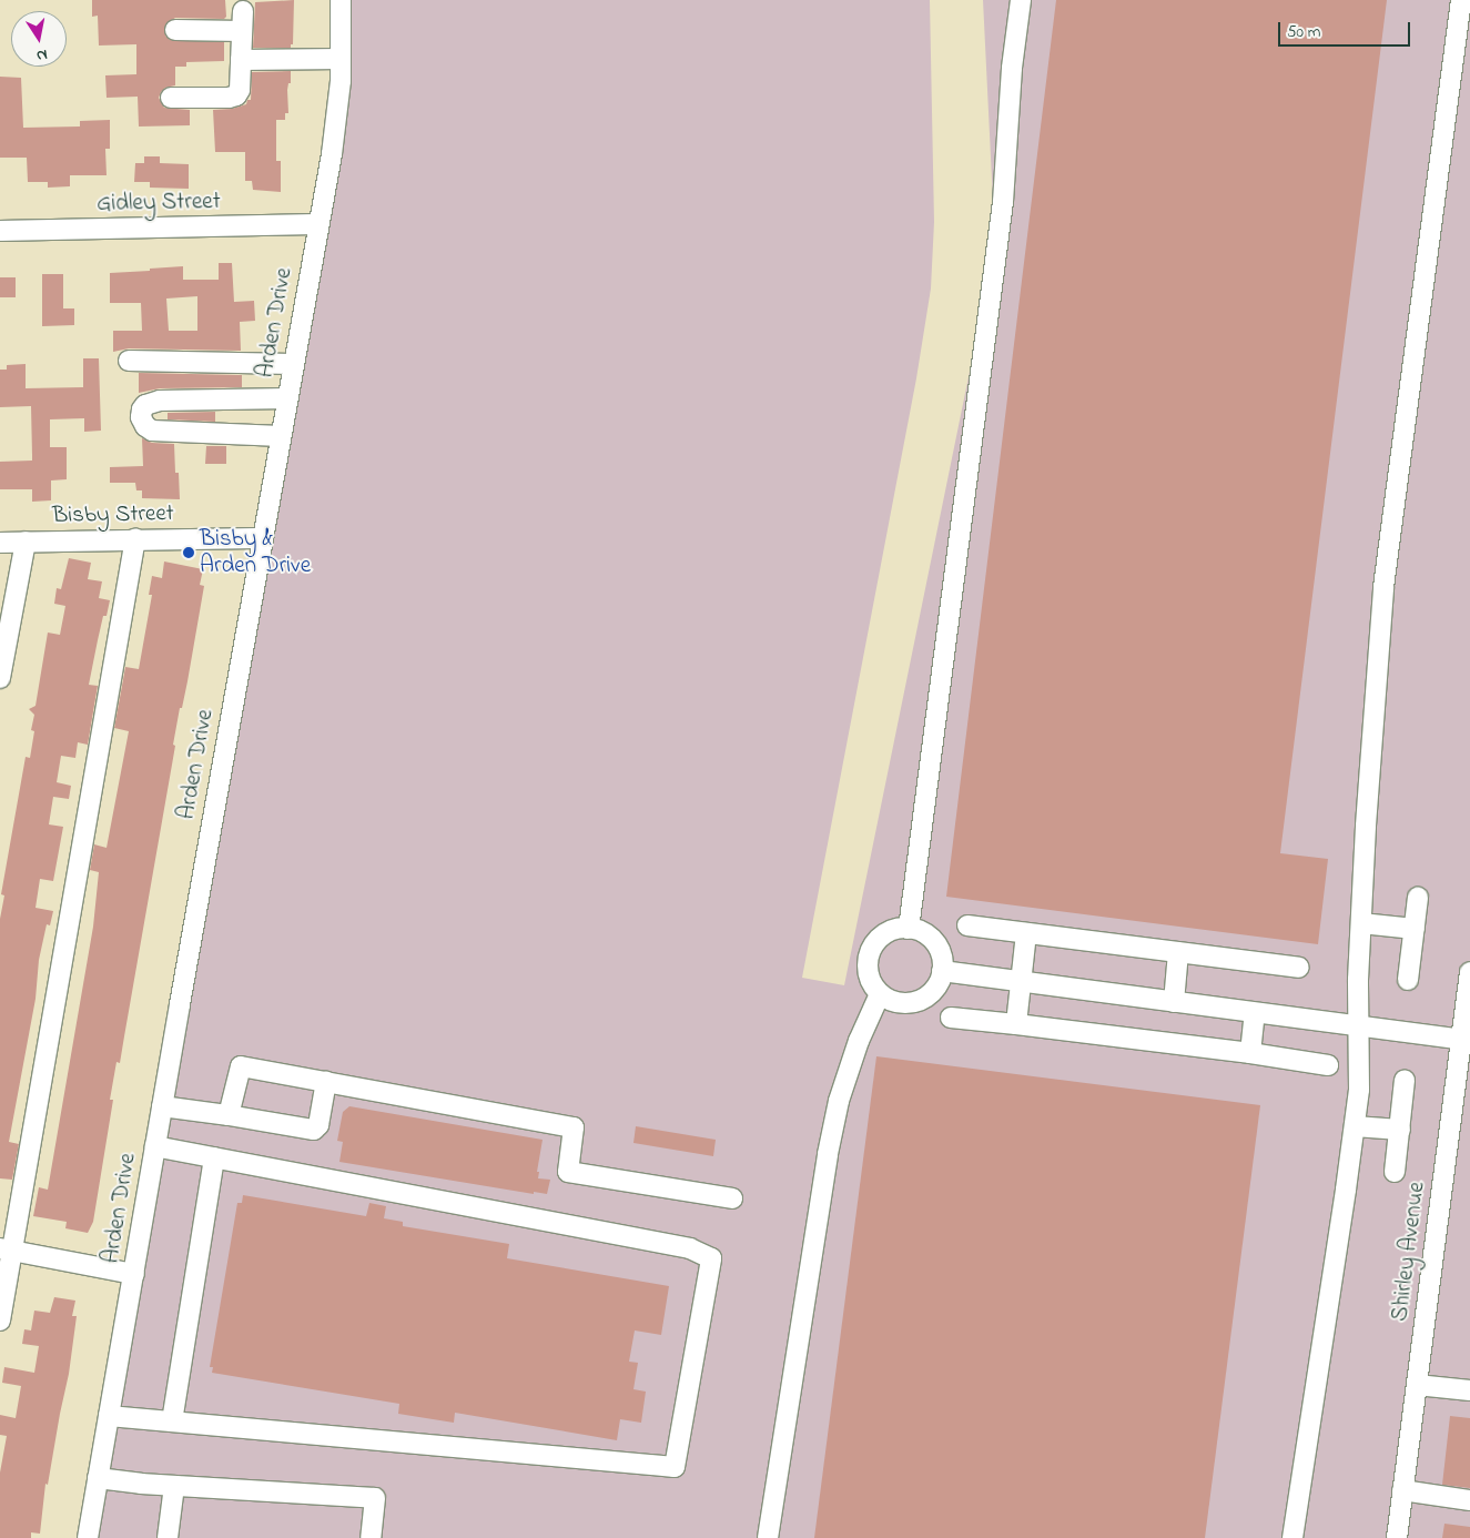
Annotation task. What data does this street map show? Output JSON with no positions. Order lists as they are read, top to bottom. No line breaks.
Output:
{"streets":{"street":["Gidley Street","Arden Drive","Bisby Street","Shirley Avenue"]},"crossings":[["Gidley Street","Arden Drive"],["Arden Drive","Bisby Street"]],"places":["Bisby & Arden Drive"],"scale_bar":"50 m","north":"bottom"}
